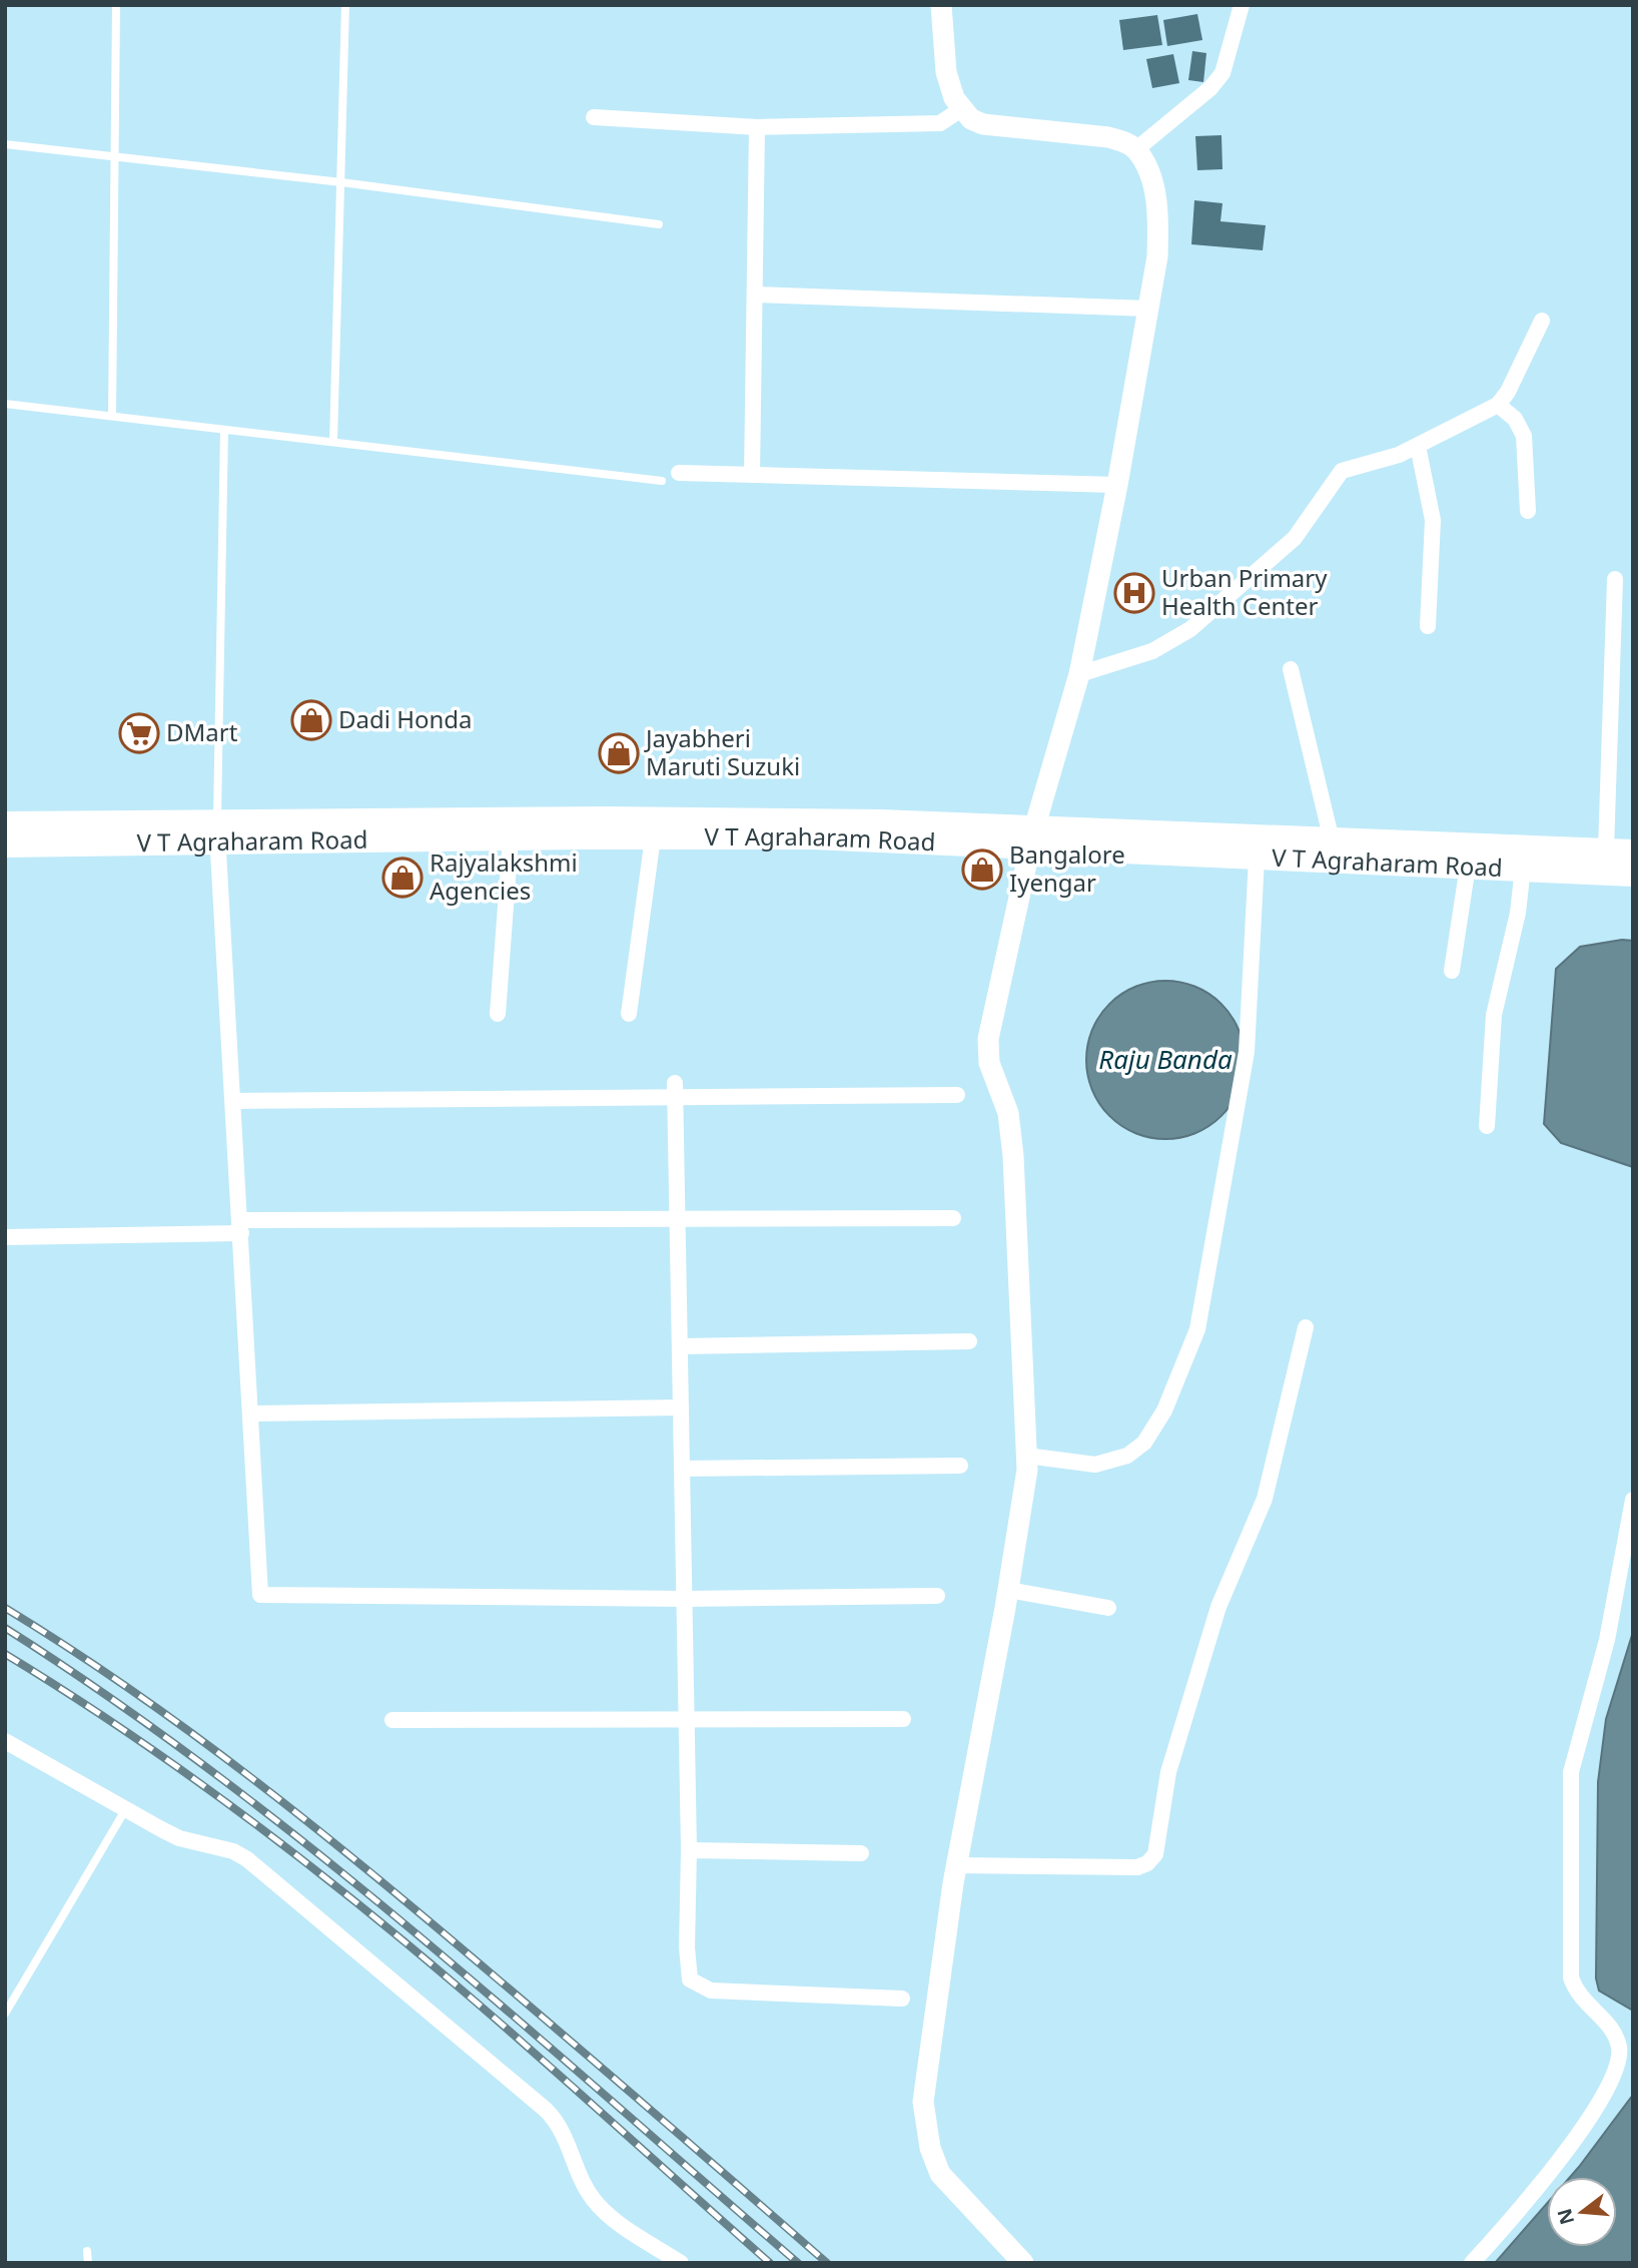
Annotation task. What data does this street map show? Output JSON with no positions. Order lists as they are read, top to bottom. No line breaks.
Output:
{"streets":{"main road":["V T Agraharam Road"]},"water":["Raju Banda"],"places":{"hospital":["Urban Primary Health Center"],"shop":["Dadi Honda","Jayabheri Maruti Suzuki","Bangalore Iyengar","Rajyalakshmi Agencies"],"supermarket":["DMart"]},"north":"left"}
